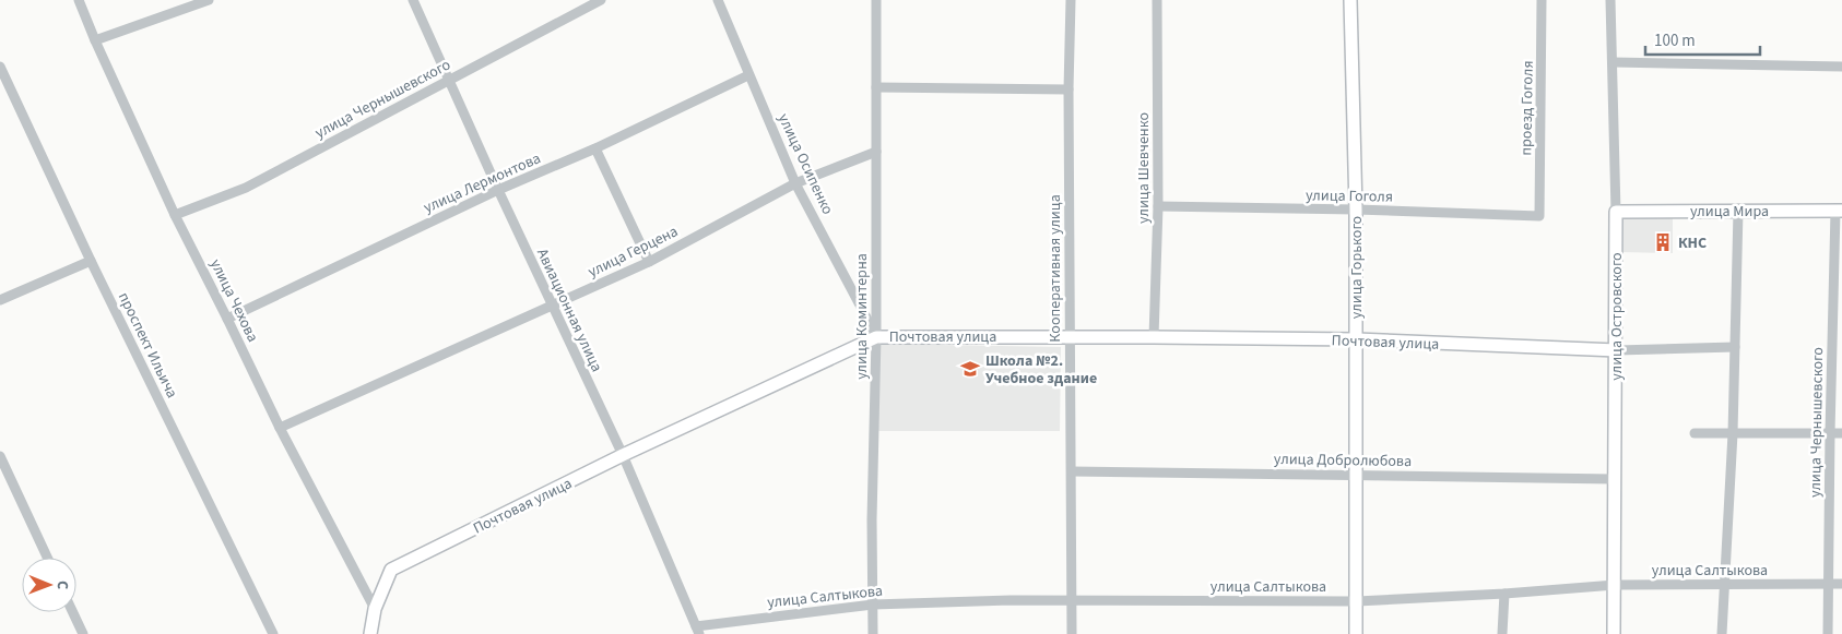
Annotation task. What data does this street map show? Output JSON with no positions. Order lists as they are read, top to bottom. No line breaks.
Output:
{"streets":{"street":["улица Чернышевского","проезд Гоголя","улица Осипенко","улица Шевченко","улица Лермонтова","улица Гоголя","улица Мира","улица Герцена","улица Горького","Кооперативная улица","улица Чехова","Авиационная улица","улица Коминтерна","улица Островского","Почтовая улица","проспект Ильича","улица Добролюбова","улица Салтыкова"]},"crossings":[["улица Чернышевского","улица Мира"],["улица Чернышевского","улица Чехова"],["улица Чернышевского","Авиационная улица"],["улица Чернышевского","улица Салтыкова"],["проезд Гоголя","улица Гоголя"],["улица Осипенко","улица Лермонтова"],["улица Осипенко","улица Герцена"],["улица Осипенко","улица Коминтерна"],["улица Осипенко","Почтовая улица"],["улица Шевченко","улица Гоголя"],["улица Шевченко","Почтовая улица"],["улица Лермонтова","улица Чехова"],["улица Лермонтова","Авиационная улица"],["улица Гоголя","улица Горького"],["улица Мира","улица Островского"],["улица Герцена","улица Чехова"],["улица Герцена","Авиационная улица"],["улица Герцена","улица Коминтерна"],["улица Горького","Почтовая улица"],["улица Горького","улица Добролюбова"],["улица Горького","улица Салтыкова"],["Кооперативная улица","Почтовая улица"],["Кооперативная улица","улица Добролюбова"],["Кооперативная улица","улица Салтыкова"],["улица Чехова","Почтовая улица"],["Авиационная улица","Почтовая улица"],["Авиационная улица","улица Салтыкова"],["улица Коминтерна","Почтовая улица"],["улица Коминтерна","улица Салтыкова"],["улица Островского","Почтовая улица"],["улица Островского","улица Добролюбова"],["улица Островского","улица Салтыкова"]],"places":{"building":["КНС"],"school or university":["Школа №2. Учебное здание"]},"scale_bar":"100 m","north":"right"}
